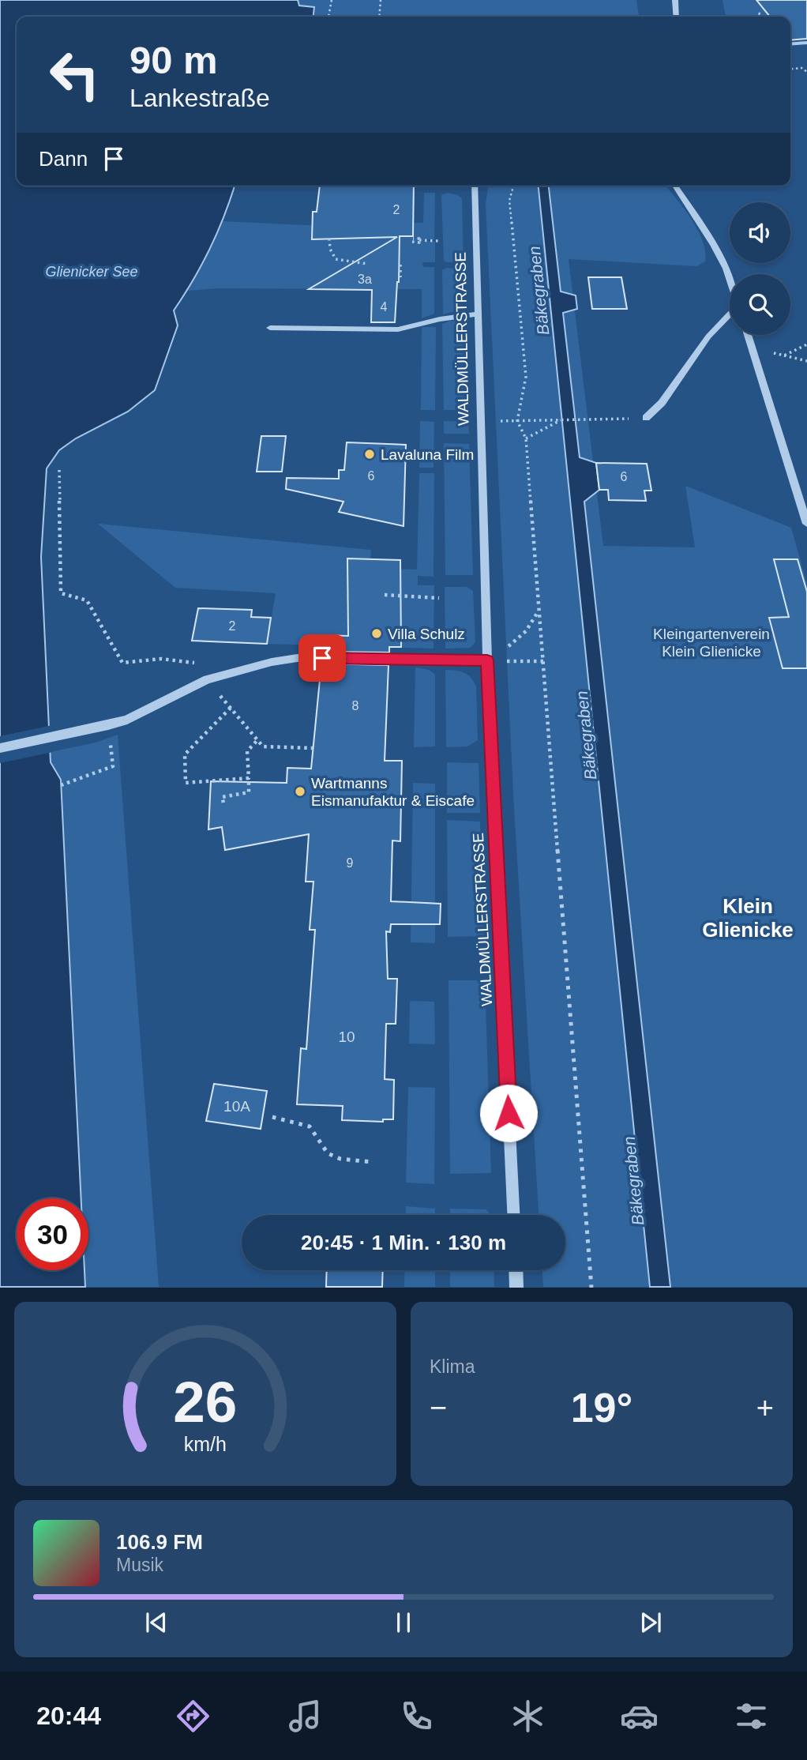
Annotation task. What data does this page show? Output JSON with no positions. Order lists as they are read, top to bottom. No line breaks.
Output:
{"streets":{"street":["WALDMÜLLERSTRASSE"]},"districts":["Klein Glienicke"],"water":["Glienicker See","Bäkegraben"],"parks":["Kleingartenverein Klein Glienicke"],"places":["Lavaluna Film","Villa Schulz","Wartmanns Eismanufaktur & Eiscafe"],"house_numbers":["2","3a","4","6","6","2","8","9","10","10A"],"page":{"turn":["90 m","Lankestraße"],"then":"Dann","limit":"30","trip":"20:45 · 1 Min. · 130 m","tile":"Klima","heat":["−","19°","+"],"song":["106.9 FM","Musik"],"tabs":"20:44","gauge":["26","km/h"]}}
